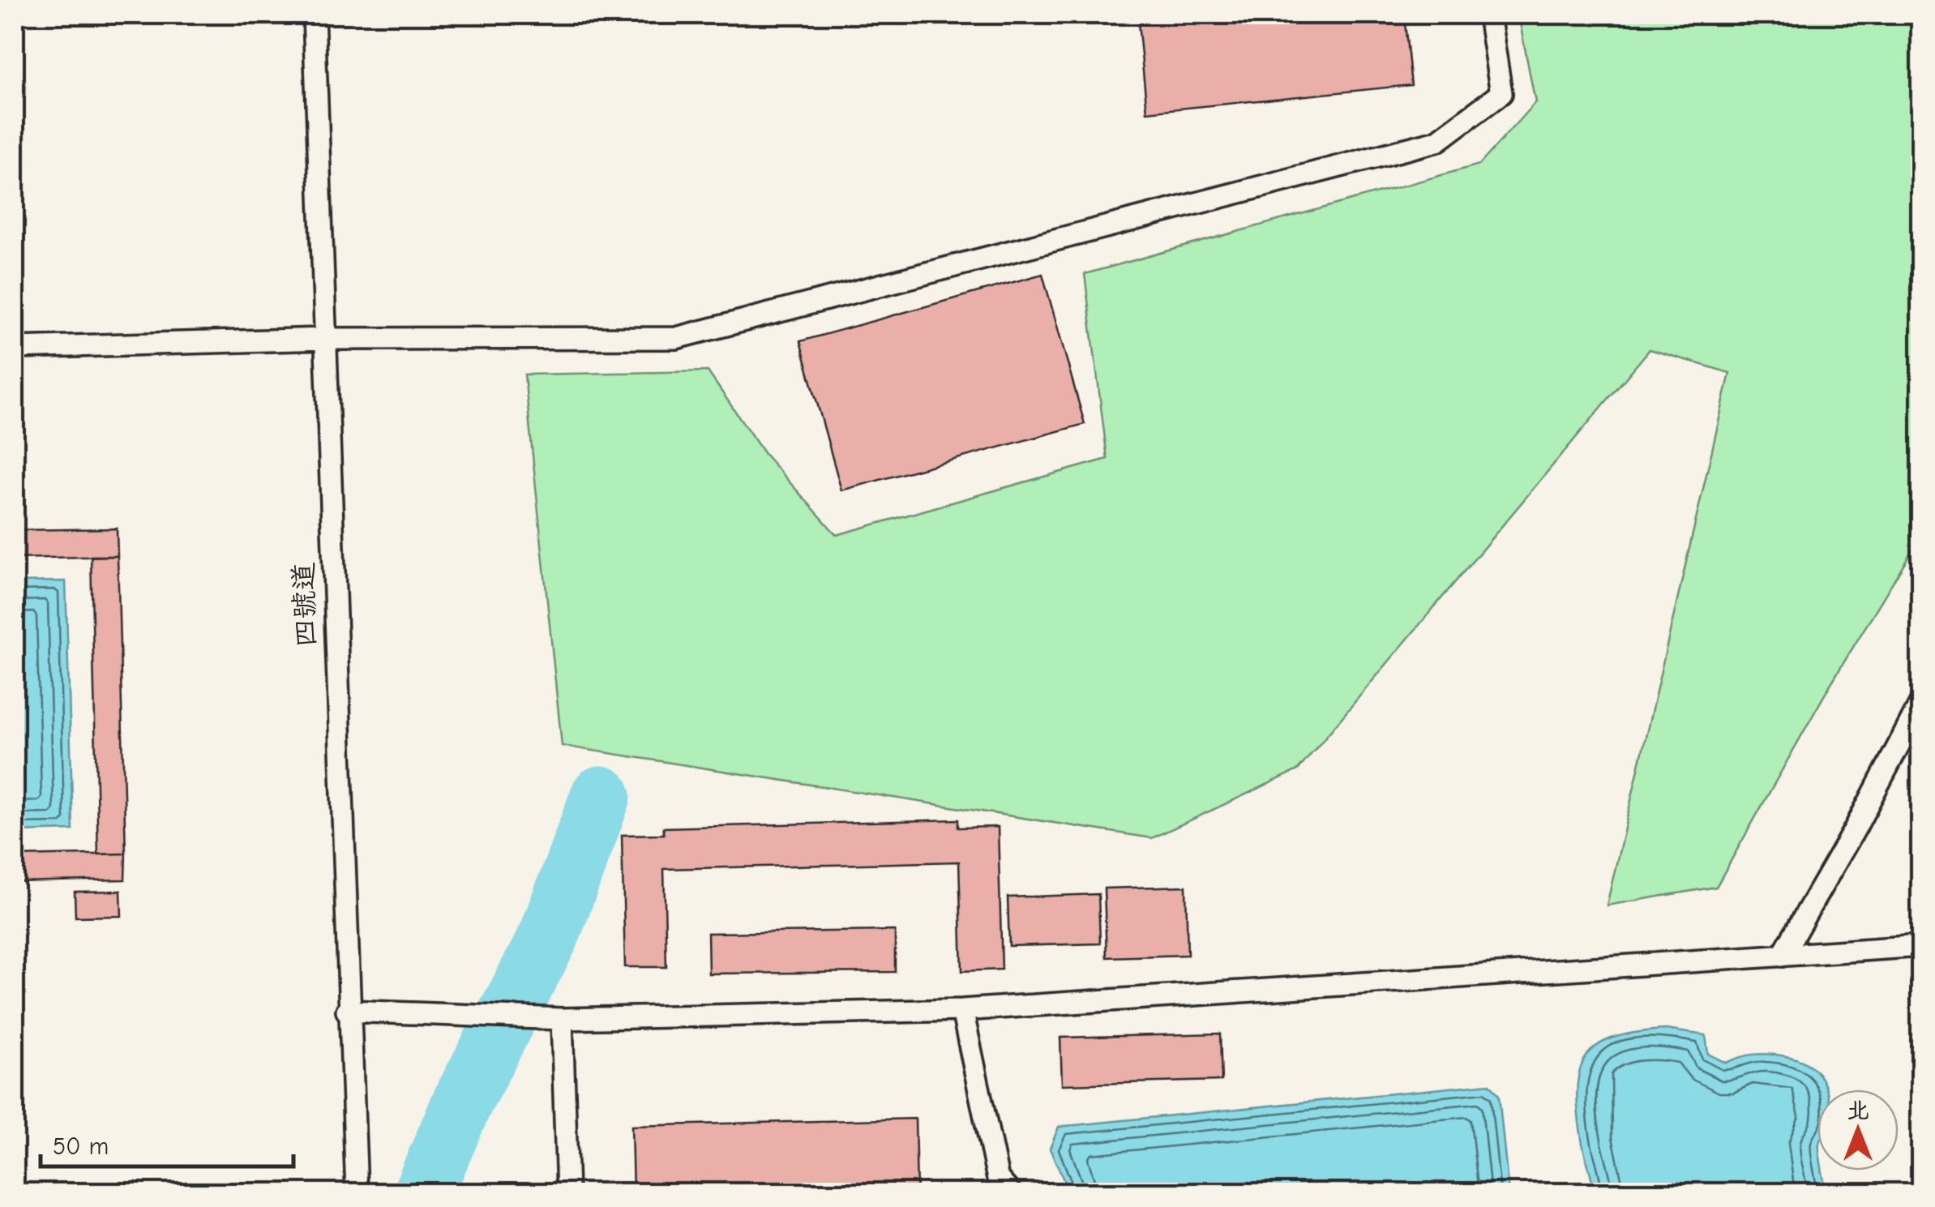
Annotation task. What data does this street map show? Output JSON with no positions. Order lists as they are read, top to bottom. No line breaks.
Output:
{"streets":{"lane":["四號道"]},"scale_bar":"50 m","north":"top"}
